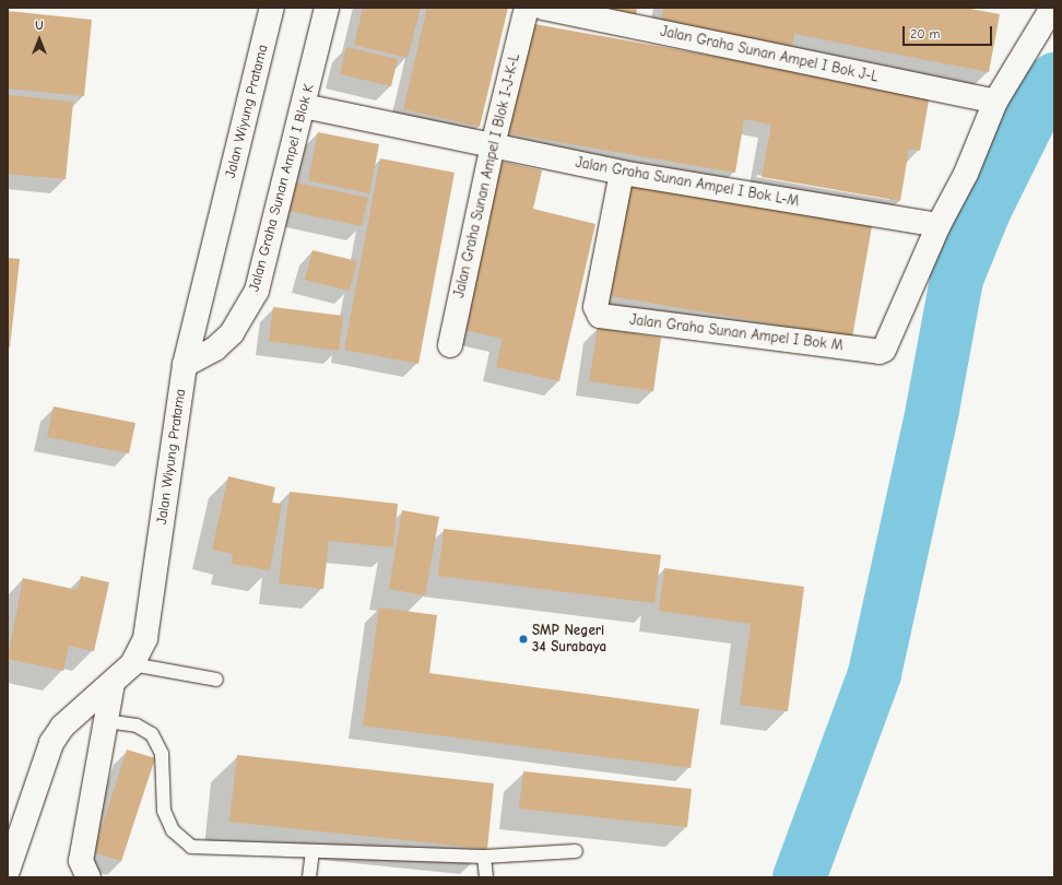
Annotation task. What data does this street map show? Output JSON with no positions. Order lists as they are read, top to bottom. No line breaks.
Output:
{"streets":{"street":["Jalan Graha Sunan Ampel I Bok J-L","Jalan Wiyung Pratama","Jalan Graha Sunan Ampel I Blok I-J-K-L","Jalan Graha Sunan Ampel I Bok L-M","Jalan Graha Sunan Ampel I Blok K","Jalan Graha Sunan Ampel I Bok M"]},"crossings":[["Jalan Wiyung Pratama","Jalan Graha Sunan Ampel I Blok K"],["Jalan Graha Sunan Ampel I Blok I-J-K-L","Jalan Graha Sunan Ampel I Bok L-M"],["Jalan Graha Sunan Ampel I Bok L-M","Jalan Graha Sunan Ampel I Blok K"],["Jalan Graha Sunan Ampel I Bok L-M","Jalan Graha Sunan Ampel I Bok M"]],"places":["SMP Negeri 34 Surabaya"],"scale_bar":"20 m","north":"top"}
